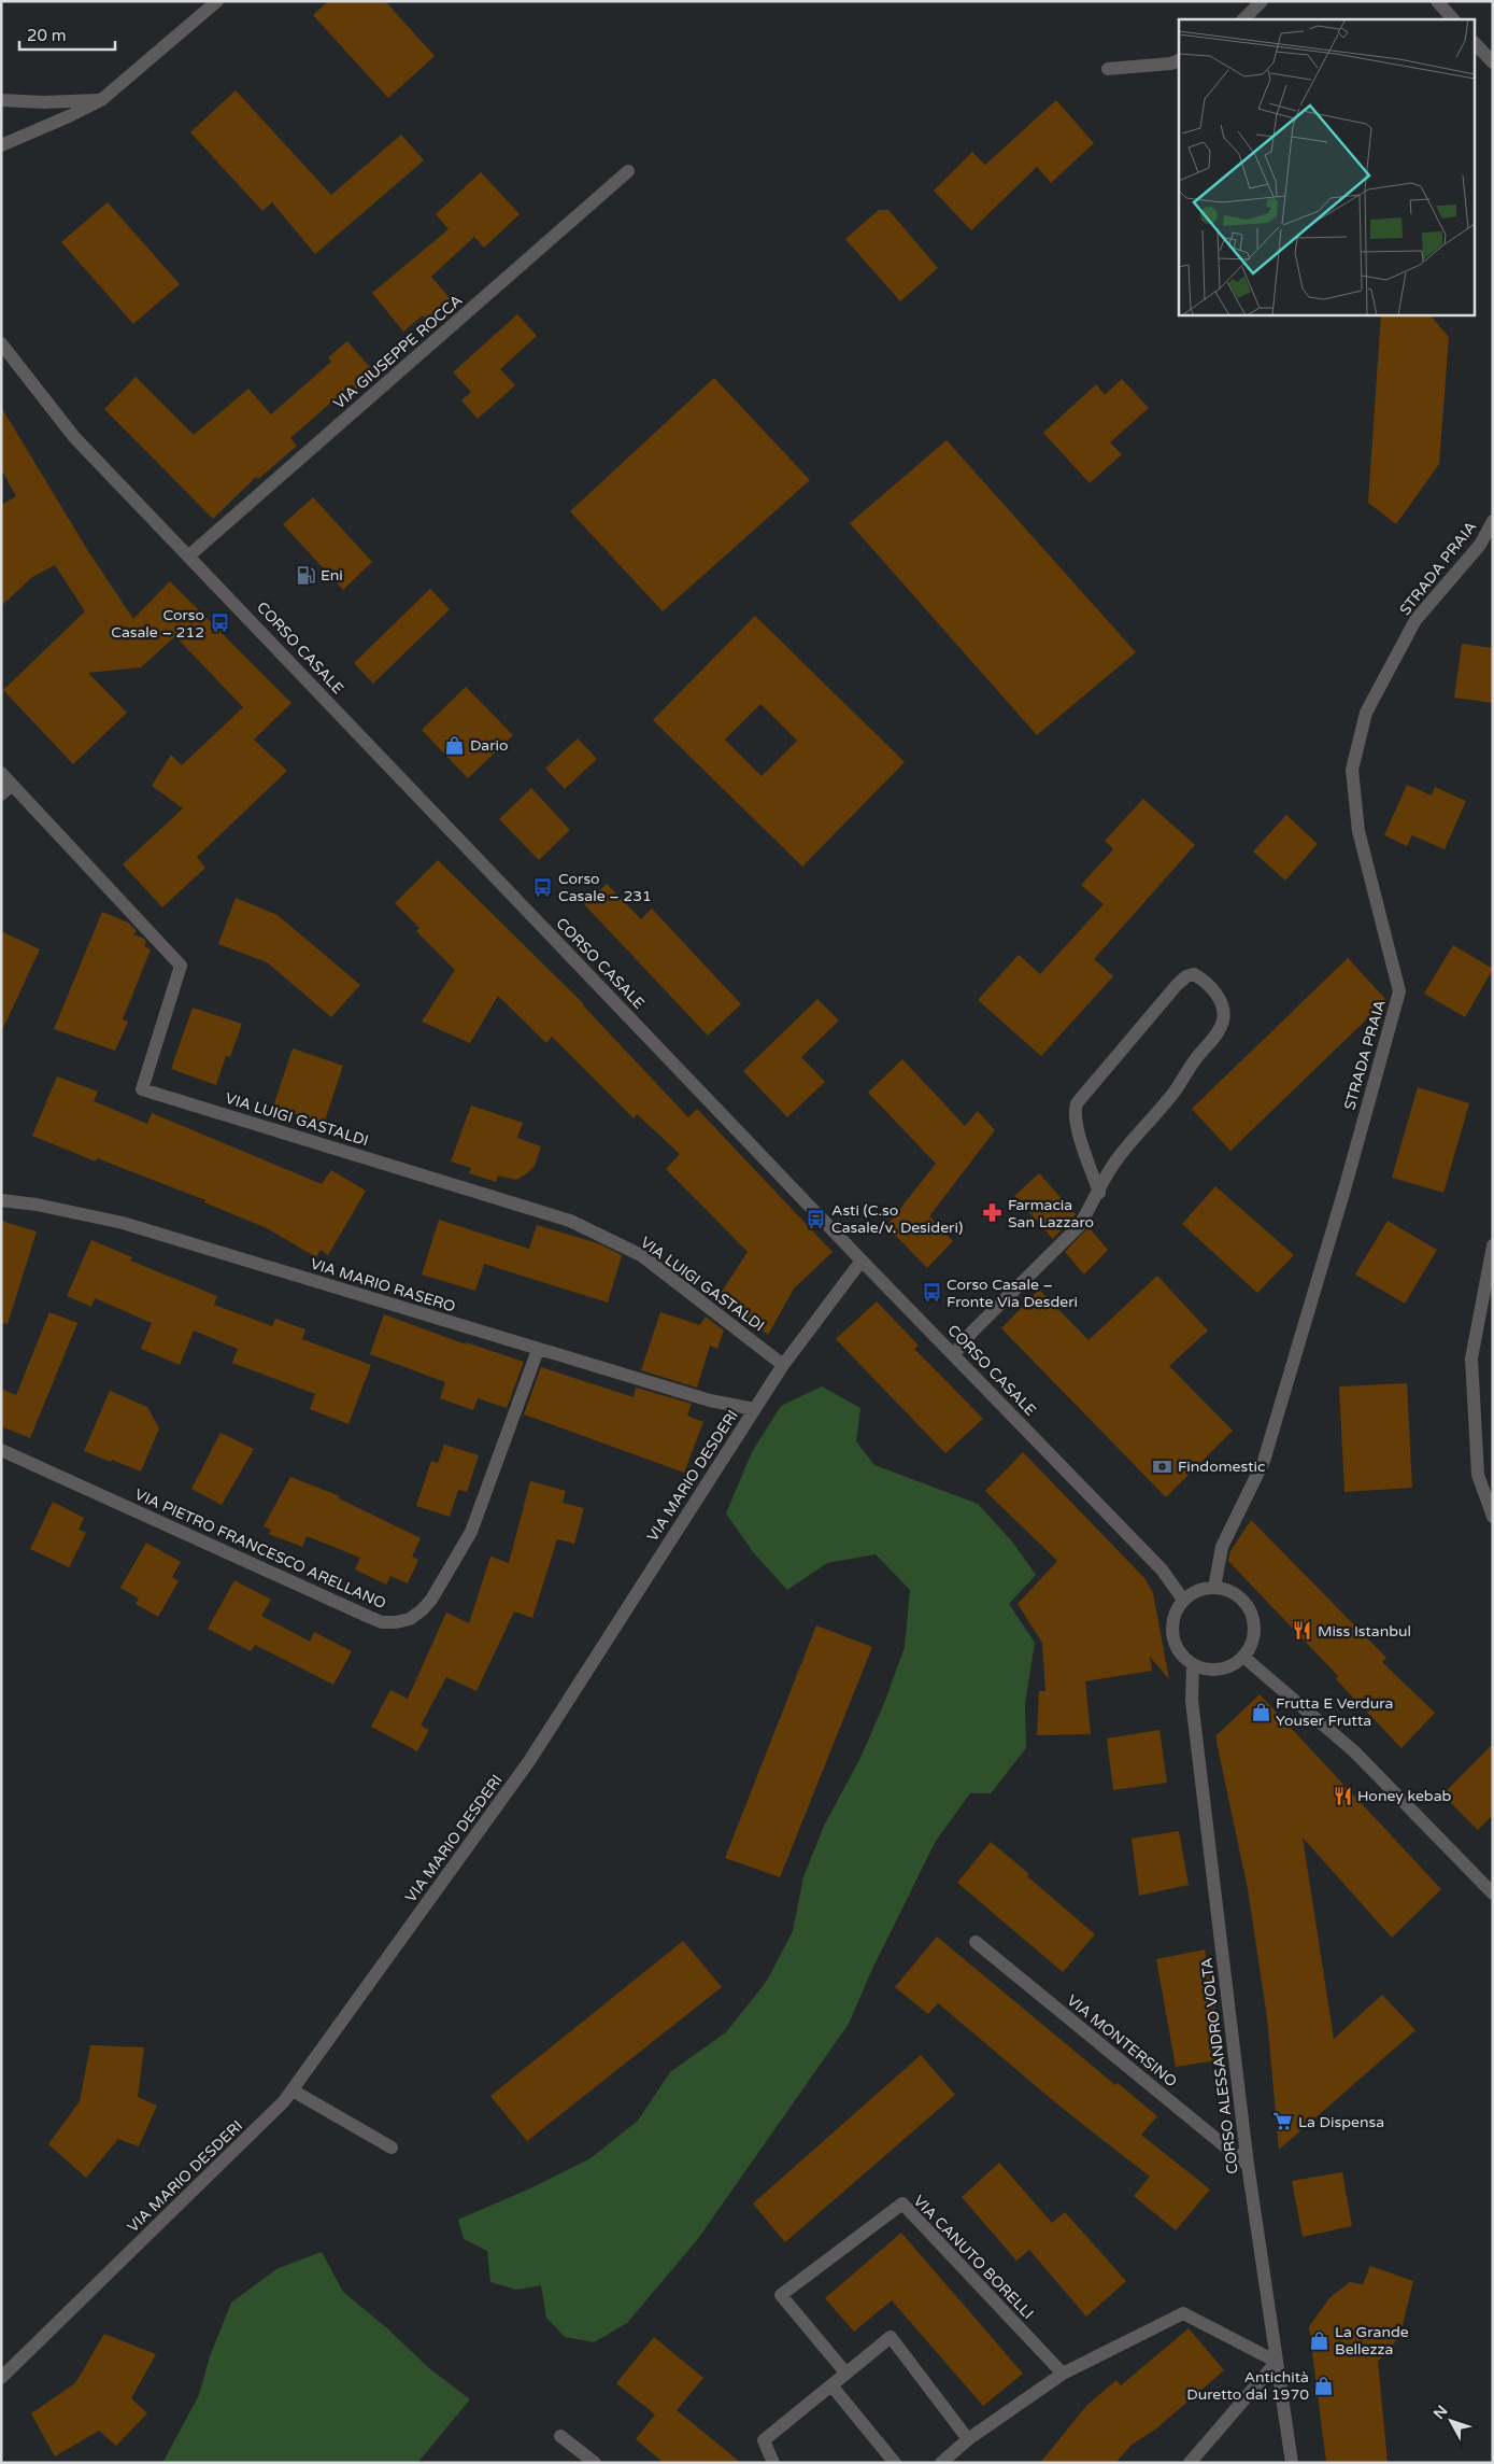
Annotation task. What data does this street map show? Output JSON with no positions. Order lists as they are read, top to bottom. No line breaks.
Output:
{"streets":{"street":["VIA GIUSEPPE ROCCA","STRADA PRAIA","CORSO CASALE","VIA LUIGI GASTALDI","VIA MARIO RASERO","VIA MARIO DESDERI","VIA PIETRO FRANCESCO ARELLANO","VIA MONTERSINO","CORSO ALESSANDRO VOLTA","VIA CANUTO BORELLI"]},"crossings":[["VIA GIUSEPPE ROCCA","CORSO CASALE"],["STRADA PRAIA","CORSO CASALE"],["STRADA PRAIA","CORSO ALESSANDRO VOLTA"],["CORSO CASALE","VIA MARIO DESDERI"],["CORSO CASALE","CORSO ALESSANDRO VOLTA"],["VIA LUIGI GASTALDI","VIA MARIO DESDERI"],["VIA MARIO RASERO","VIA MARIO DESDERI"],["VIA MARIO RASERO","VIA PIETRO FRANCESCO ARELLANO"],["VIA MONTERSINO","CORSO ALESSANDRO VOLTA"]],"places":{"fuel station":["Eni"],"bus stop":["Corso Casale – 212","Corso Casale – 231","Asti (C.so Casale/v. Desideri)","Corso Casale – Fronte Via Desderi"],"shop":["Dario","Frutta E Verdura Youser Frutta","La Grande Bellezza","Antichità Duretto dal 1970"],"pharmacy":["Farmacia San Lazzaro"],"bank":["Findomestic"],"restaurant":["Miss Istanbul","Honey kebab"],"supermarket":["La Dispensa"]},"scale_bar":"20 m","north":"top left"}
